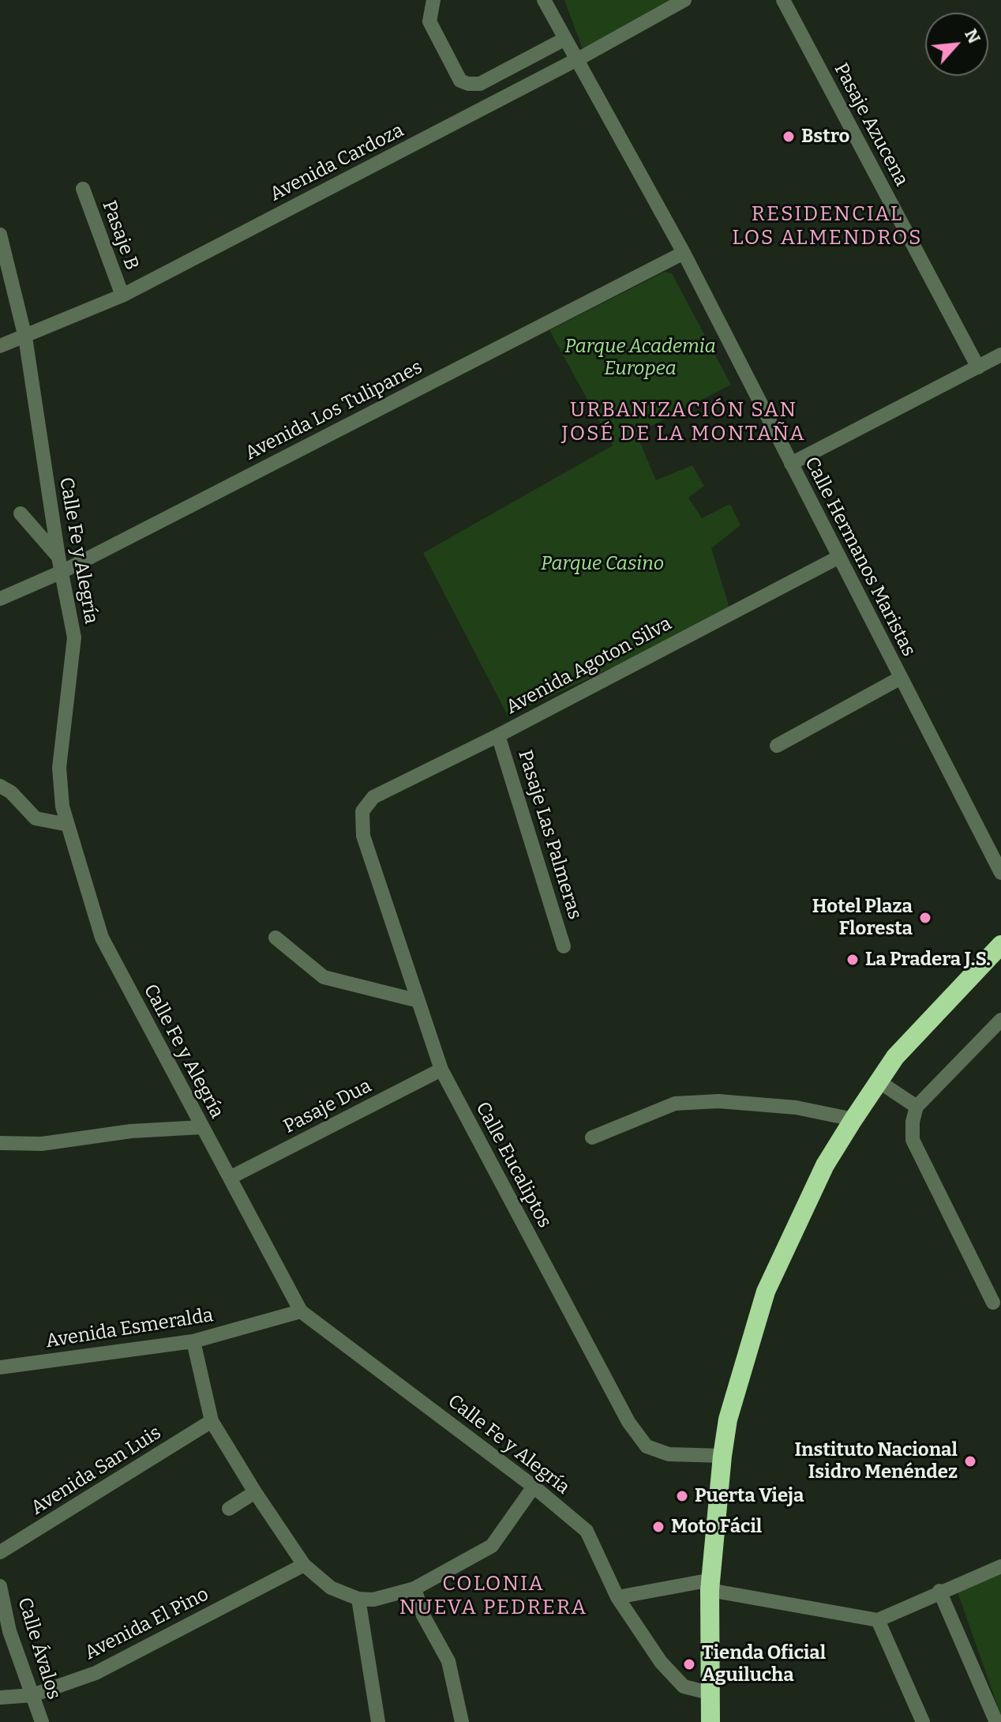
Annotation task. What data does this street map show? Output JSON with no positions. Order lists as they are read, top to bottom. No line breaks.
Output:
{"streets":{"street":["Pasaje Azucena","Avenida Cardoza","Pasaje B","Avenida Los Tulipanes","Calle Fe y Alegría","Calle Hermanos Maristas","Avenida Agoton Silva","Pasaje Las Palmeras","Pasaje Dua","Calle Eucaliptos","Avenida Esmeralda","Avenida San Luis","Avenida El Pino","Calle Ávalos"]},"crossings":[["Avenida Cardoza","Pasaje B"],["Avenida Cardoza","Calle Fe y Alegría"],["Avenida Cardoza","Calle Hermanos Maristas"],["Avenida Los Tulipanes","Calle Fe y Alegría"],["Avenida Los Tulipanes","Calle Hermanos Maristas"],["Calle Fe y Alegría","Pasaje Dua"],["Calle Fe y Alegría","Avenida Esmeralda"],["Calle Hermanos Maristas","Avenida Agoton Silva"],["Avenida Agoton Silva","Pasaje Las Palmeras"],["Avenida Agoton Silva","Calle Eucaliptos"],["Pasaje Dua","Calle Eucaliptos"],["Avenida El Pino","Calle Ávalos"]],"districts":["RESIDENCIAL LOS ALMENDROS","URBANIZACIÓN SAN JOSÉ DE LA MONTAÑA","COLONIA NUEVA PEDRERA"],"parks":["Parque Academia Europea","Parque Casino"],"places":["Bstro","Hotel Plaza Floresta","La Pradera J.S.","Instituto Nacional Isidro Menéndez","Puerta Vieja","Moto Fácil","Tienda Oficial Aguilucha"],"north":"top right"}
